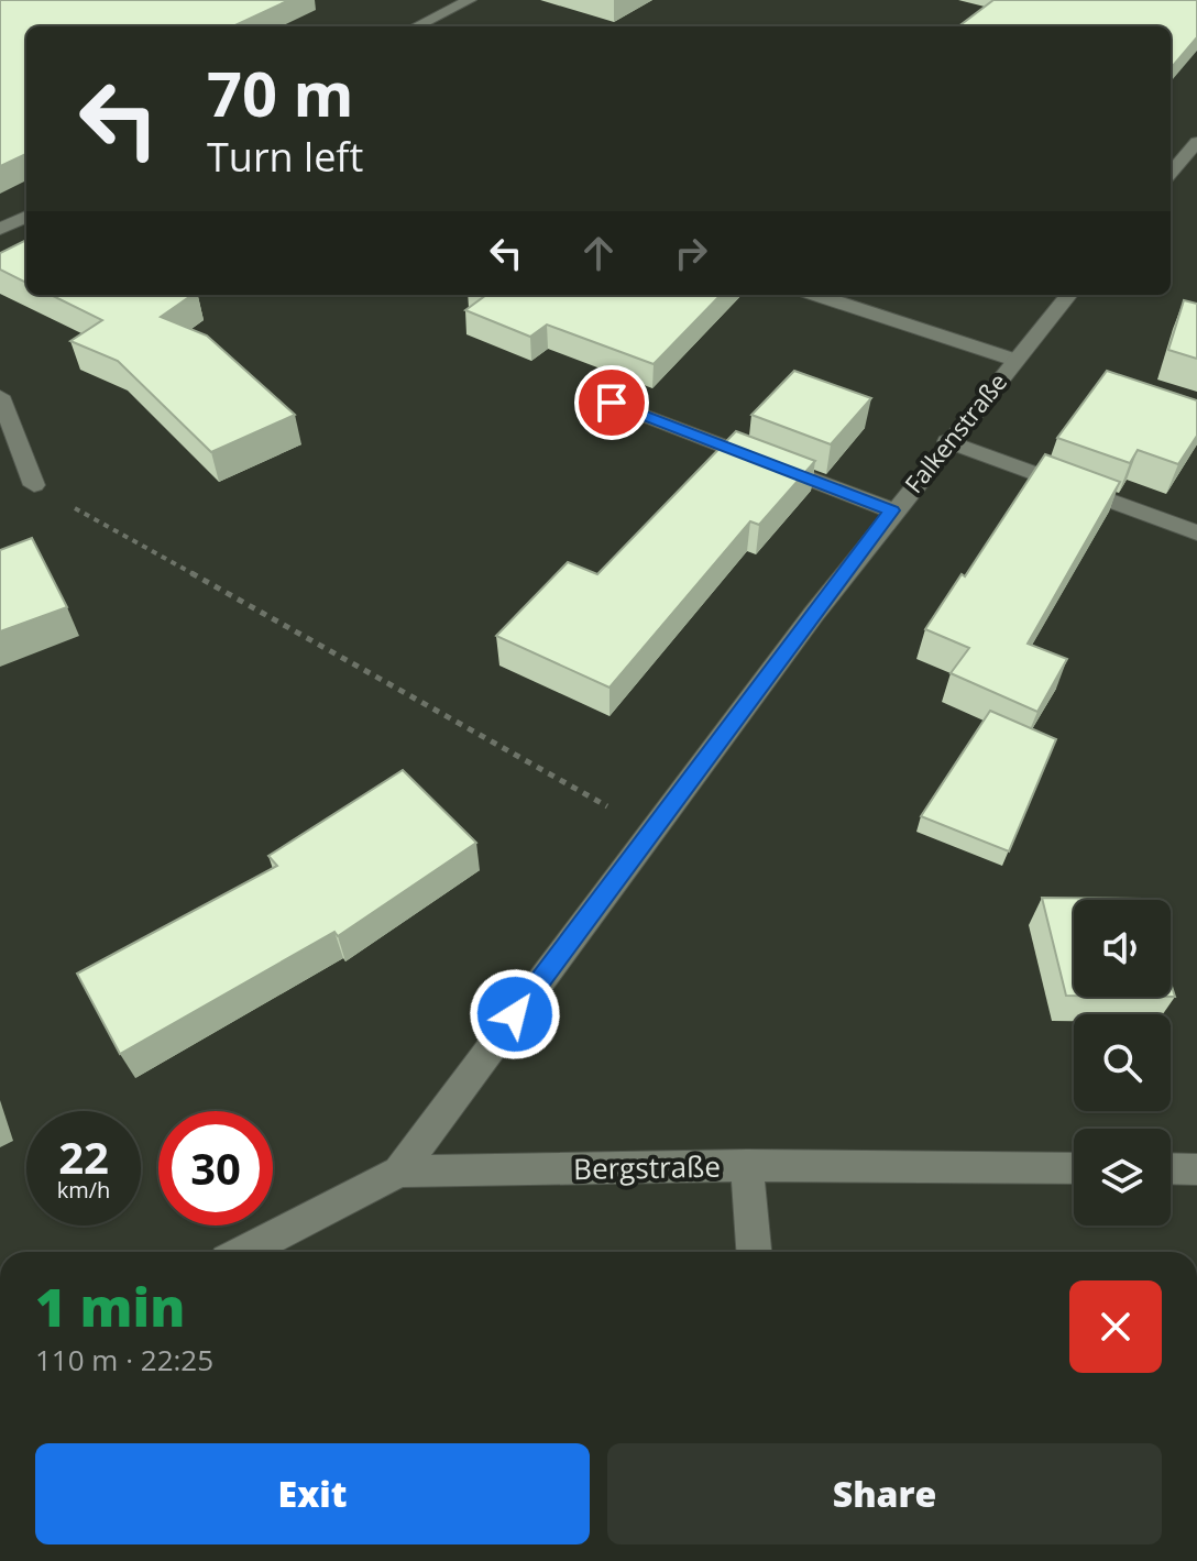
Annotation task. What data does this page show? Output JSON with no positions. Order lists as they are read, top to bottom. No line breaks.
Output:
{"streets":{"street":["Falkenstraße","Bergstraße"]},"crossings":[["Falkenstraße","Bergstraße"]],"page":{"turn":["70 m","Turn left"],"speed":"22 km/h","limit":"30","heading":["1 min","110 m · 22:25"],"buttons":["Exit","Share"]}}
